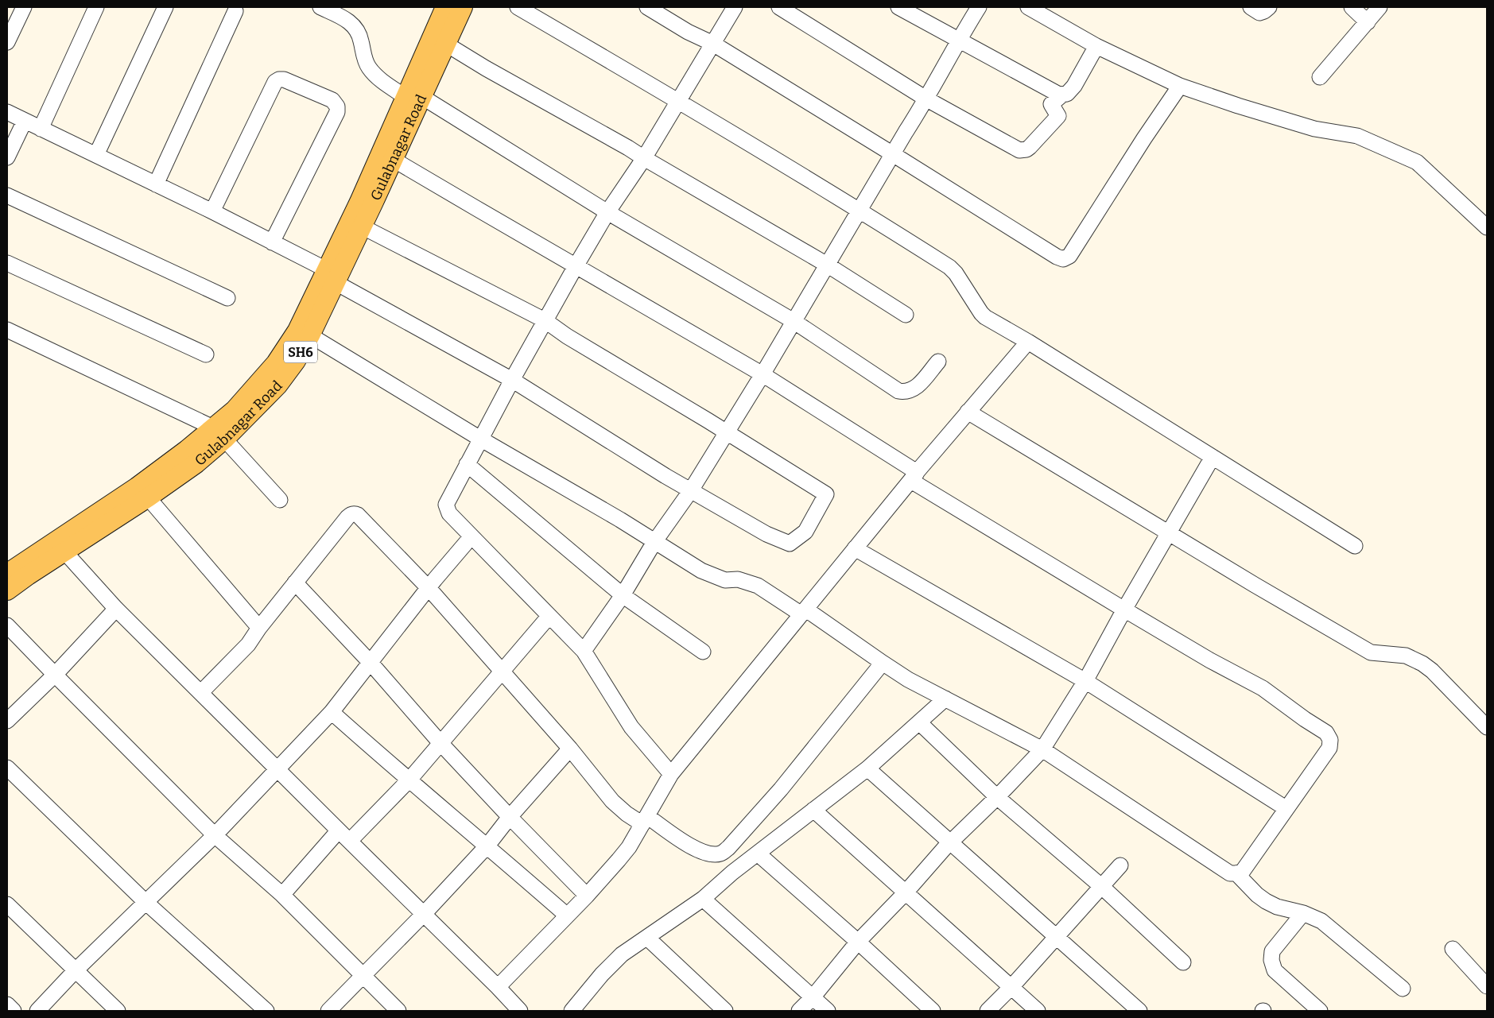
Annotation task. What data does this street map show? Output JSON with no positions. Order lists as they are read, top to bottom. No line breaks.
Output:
{"streets":{"main road":["Gulabnagar Road","SH6"]}}
